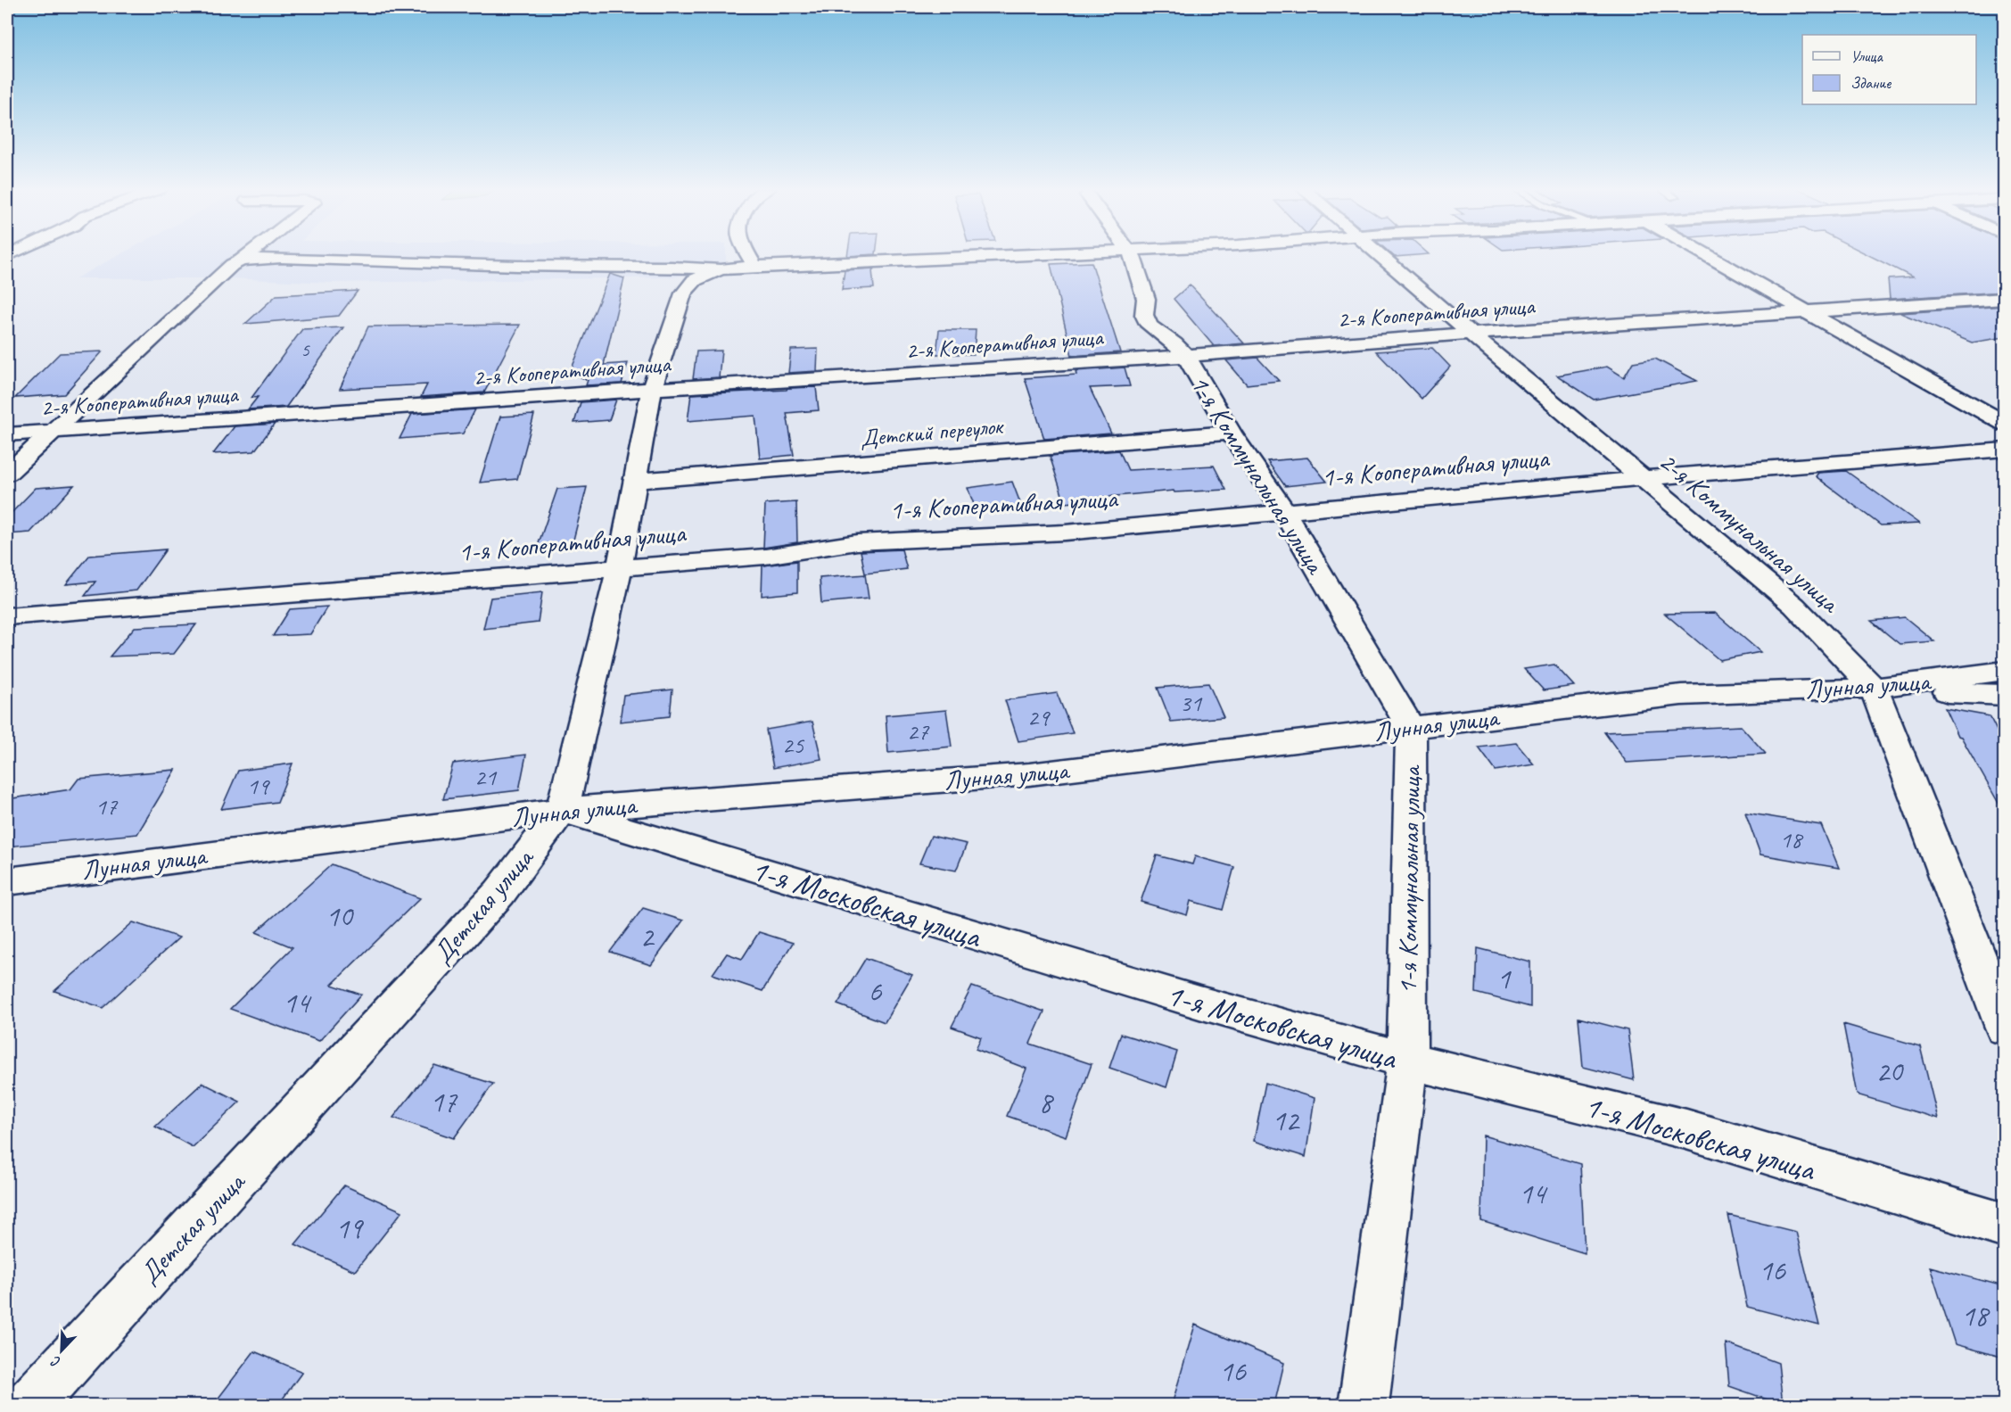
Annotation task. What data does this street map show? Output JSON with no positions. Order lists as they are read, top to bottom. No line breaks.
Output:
{"streets":{"street":["2-я Кооперативная улица","Детский переулок","1-я Кооперативная улица","1-я Коммунальная улица","2-я Коммунальная улица","Лунная улица","1-я Московская улица","Детская улица"]},"crossings":[["2-я Кооперативная улица","1-я Коммунальная улица"],["2-я Кооперативная улица","2-я Коммунальная улица"],["2-я Кооперативная улица","Детская улица"],["Детский переулок","1-я Коммунальная улица"],["Детский переулок","Детская улица"],["1-я Кооперативная улица","1-я Коммунальная улица"],["1-я Кооперативная улица","2-я Коммунальная улица"],["1-я Кооперативная улица","Детская улица"],["1-я Коммунальная улица","Лунная улица"],["1-я Коммунальная улица","1-я Московская улица"],["2-я Коммунальная улица","Лунная улица"],["Лунная улица","1-я Московская улица"],["Лунная улица","Детская улица"],["1-я Московская улица","Детская улица"]],"house_numbers":["5","31","29","27","25","21","19","17","18","10","2","1","6","14","20","17","8","12","14","19","16","18","16"],"legend":["Улица","Здание"],"north":"bottom left"}
